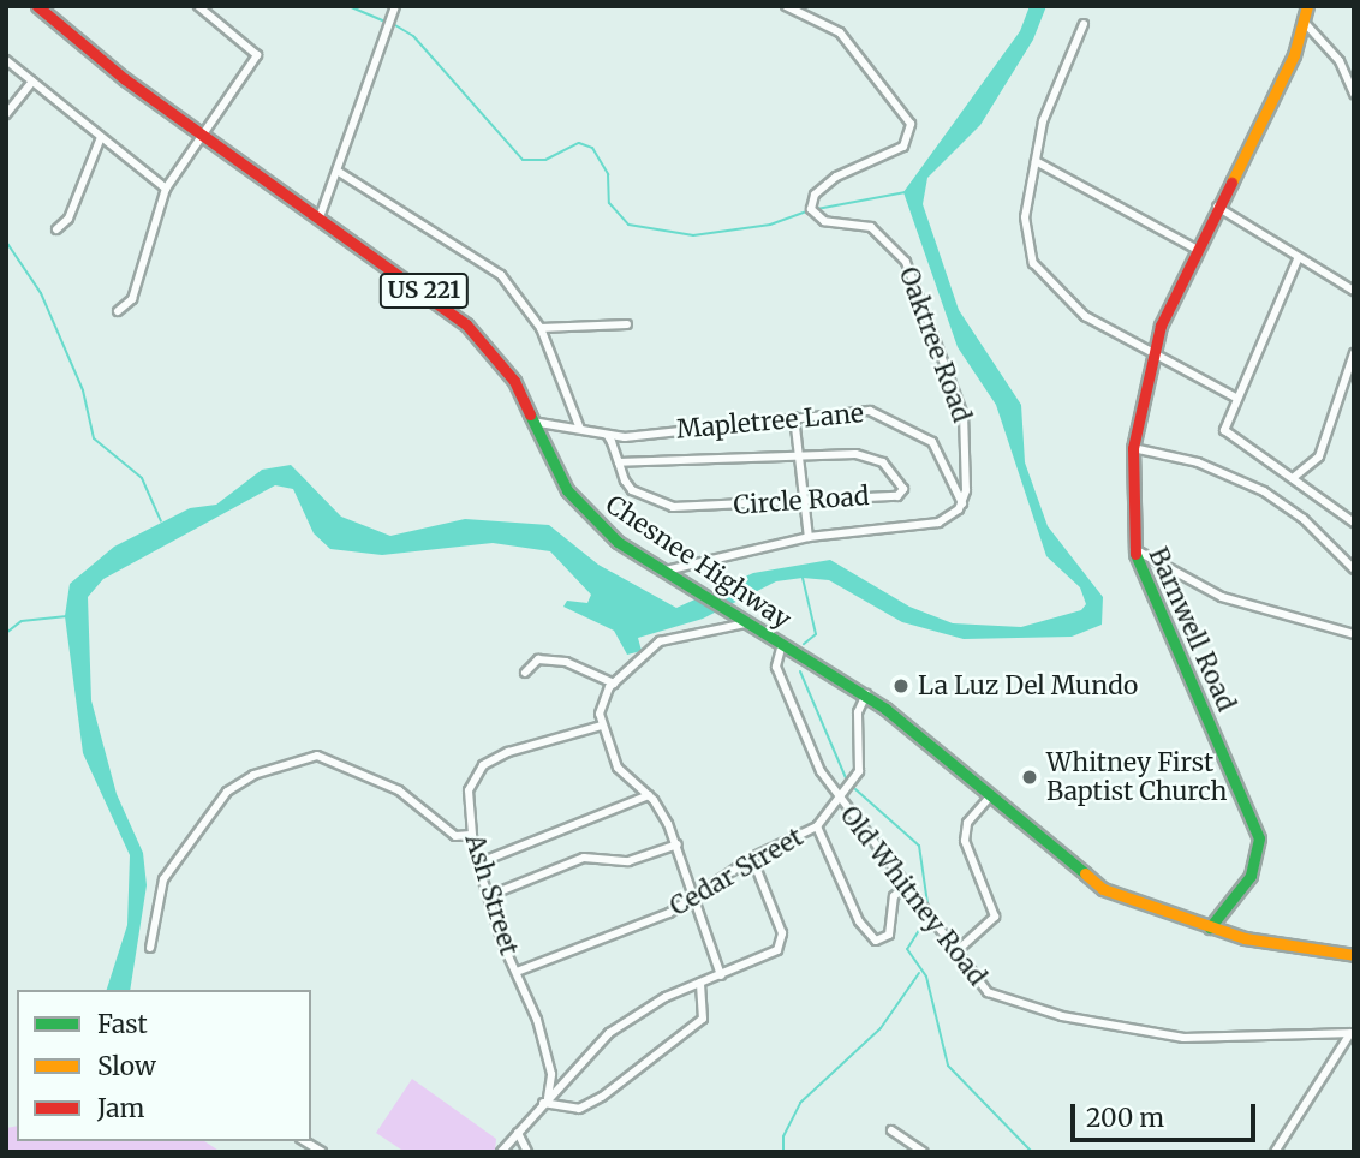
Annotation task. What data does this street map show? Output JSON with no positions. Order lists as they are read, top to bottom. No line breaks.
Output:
{"streets":{"main road":["US 221","Chesnee Highway","Barnwell Road"],"street":["Oaktree Road","Mapletree Lane","Circle Road","Cedar Street","Ash Street","Old Whitney Road"]},"crossings":[["Oaktree Road","Mapletree Lane"],["Mapletree Lane","Circle Road"],["Mapletree Lane","Chesnee Highway"],["Chesnee Highway","Barnwell Road"],["Chesnee Highway","Cedar Street"],["Chesnee Highway","Old Whitney Road"],["Cedar Street","Ash Street"],["Cedar Street","Old Whitney Road"]],"places":["La Luz Del Mundo","Whitney First Baptist Church"],"legend":["Fast","Slow","Jam"],"scale_bar":"200 m"}
